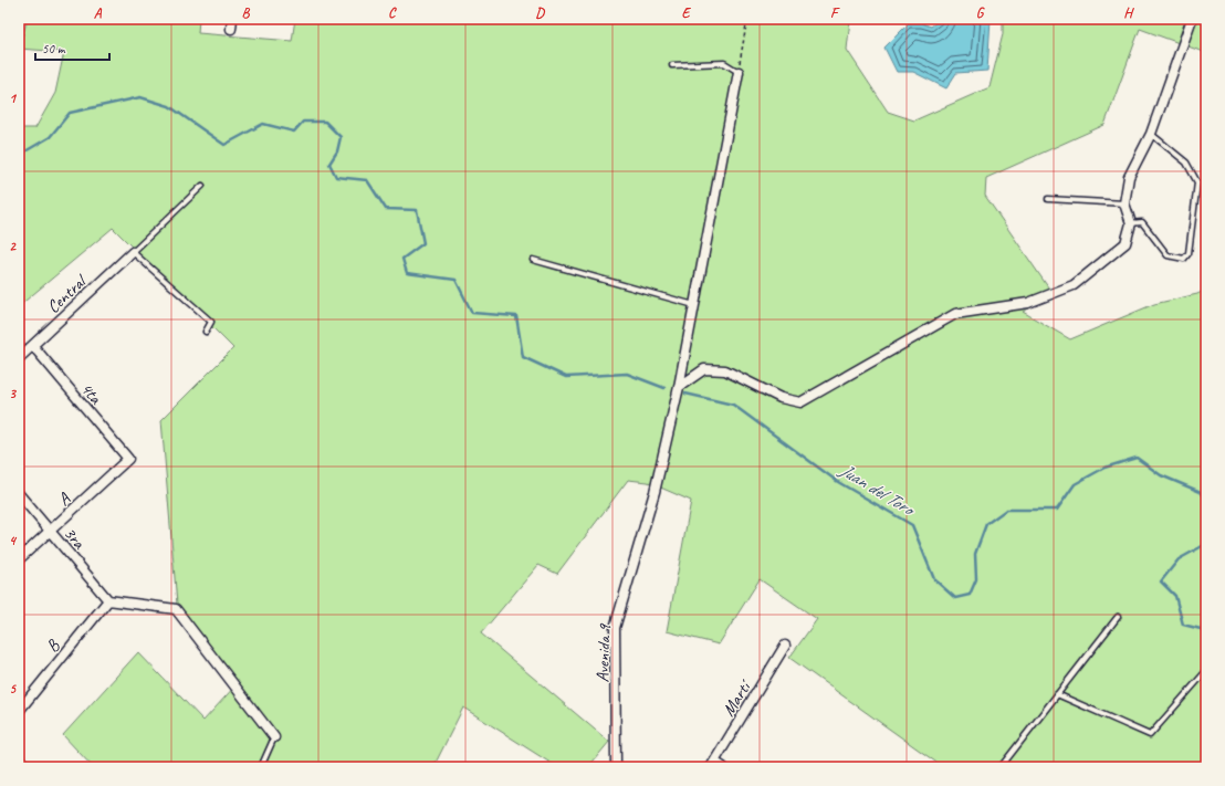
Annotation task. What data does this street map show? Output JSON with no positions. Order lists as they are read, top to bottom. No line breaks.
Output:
{"streets":{"street":["Central","4ta","A","3ra","B","Avenida 9","Martí"]},"crossings":[["Central","4ta"],["4ta","A"],["A","3ra"],["3ra","B"]],"water":["Juan del Toro"],"scale_bar":"50 m","grid":{"columns":["A","B","C","D","E","F","G","H"],"rows":["1","2","3","4","5"]}}
